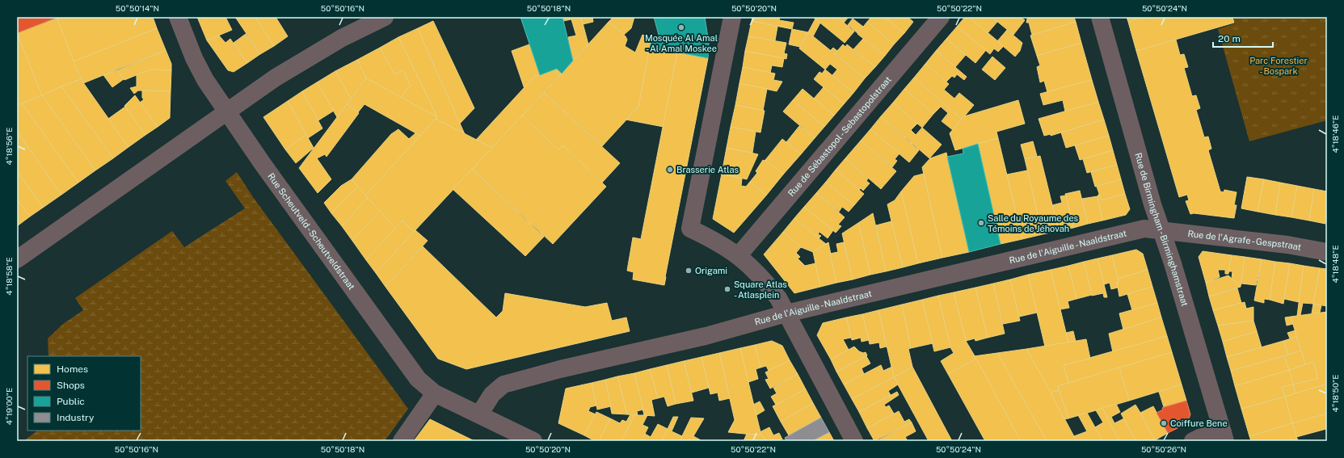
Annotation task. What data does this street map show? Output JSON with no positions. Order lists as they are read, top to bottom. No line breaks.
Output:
{"streets":{"street":["Rue de Sébastopol - Sebastopolstraat","Rue de Birmingham - Birminghamstraat","Rue Scheutveld - Scheutveldstraat","Rue de l'Agrafe - Gespstraat","Rue de l'Aiguille - Naaldstraat"]},"crossings":[["Rue de Birmingham - Birminghamstraat","Rue de l'Agrafe - Gespstraat"],["Rue de Birmingham - Birminghamstraat","Rue de l'Aiguille - Naaldstraat"],["Rue Scheutveld - Scheutveldstraat","Rue de l'Aiguille - Naaldstraat"],["Rue de l'Agrafe - Gespstraat","Rue de l'Aiguille - Naaldstraat"]],"parks":["Parc Forestier - Bospark"],"places":["Mosquée Al Amal - Al Amal Moskee","Brasserie Atlas","Salle du Royaume des Témoins de Jéhovah","Origami","Square Atlas - Atlasplein","Coiffure Bene"],"legend":["Homes","Shops","Public","Industry"],"scale_bar":"20 m","coordinates":["50°50'14\"N","50°50'16\"N","50°50'18\"N","50°50'20\"N","50°50'22\"N","50°50'24\"N","4°18'46\"E","4°18'56\"E","4°18'48\"E","4°18'58\"E","4°18'50\"E","4°19'00\"E","50°50'26\"N"]}
